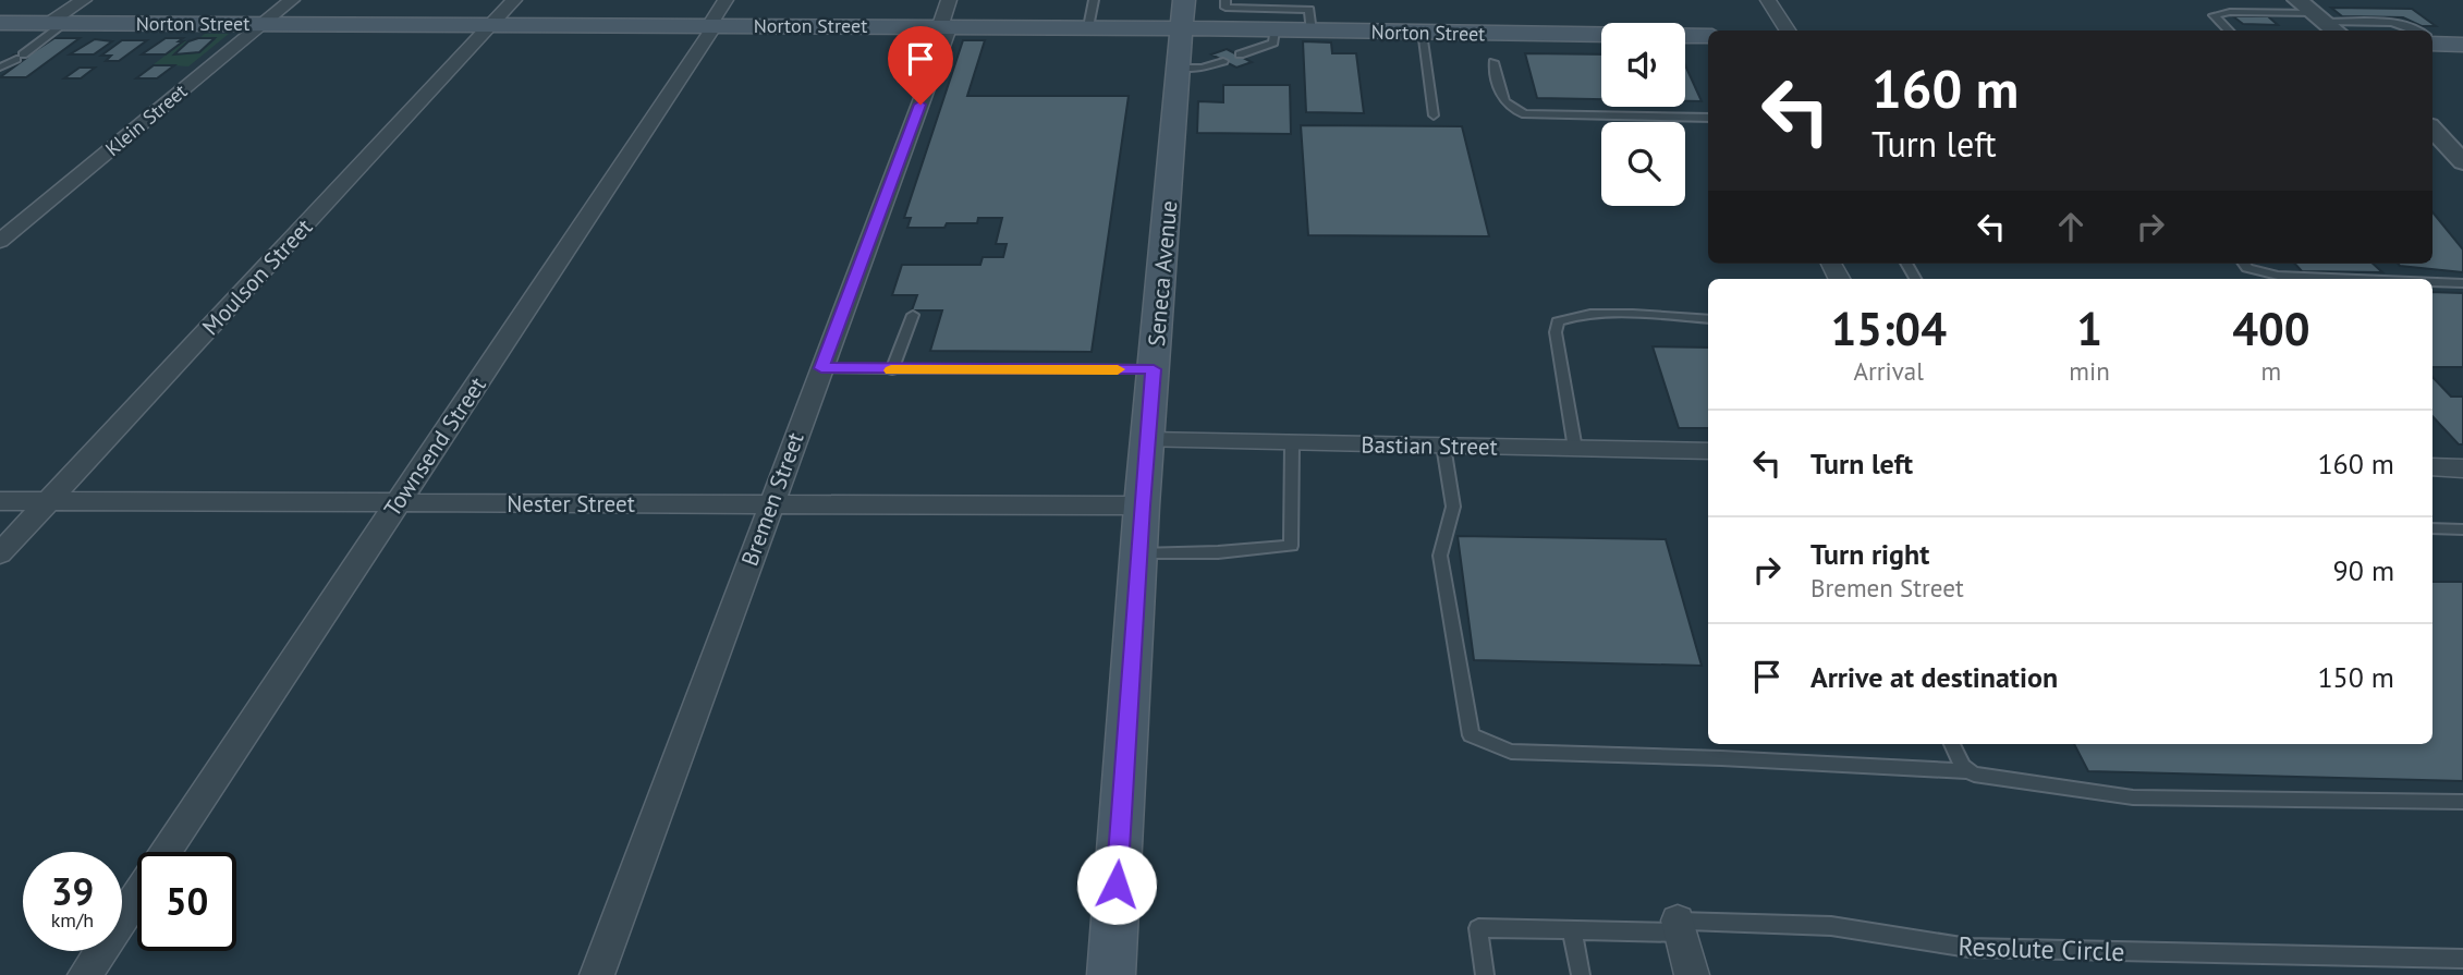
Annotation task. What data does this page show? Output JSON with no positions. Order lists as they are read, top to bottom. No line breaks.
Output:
{"streets":{"main road":["Norton Street","Seneca Avenue"],"street":["Klein Street","Moulson Street","Bastian Street","Townsend Street","Bremen Street","Nester Street"],"lane":["Resolute Circle"]},"crossings":[["Norton Street","Klein Street"],["Norton Street","Seneca Avenue"],["Norton Street","Moulson Street"],["Norton Street","Townsend Street"],["Norton Street","Bremen Street"],["Seneca Avenue","Bastian Street"],["Seneca Avenue","Nester Street"],["Moulson Street","Nester Street"],["Townsend Street","Nester Street"],["Bremen Street","Nester Street"]],"page":{"turn":["160 m","Turn left"],"eta":["15:04","Arrival","1","min","400","m"],"list":[{"name":"Turn left","value":"160 m"},{"name":"Turn right","note":"Bremen Street","value":"90 m"},{"name":"Arrive at destination","value":"150 m"}],"speed":"39 km/h","limit":"50"}}
